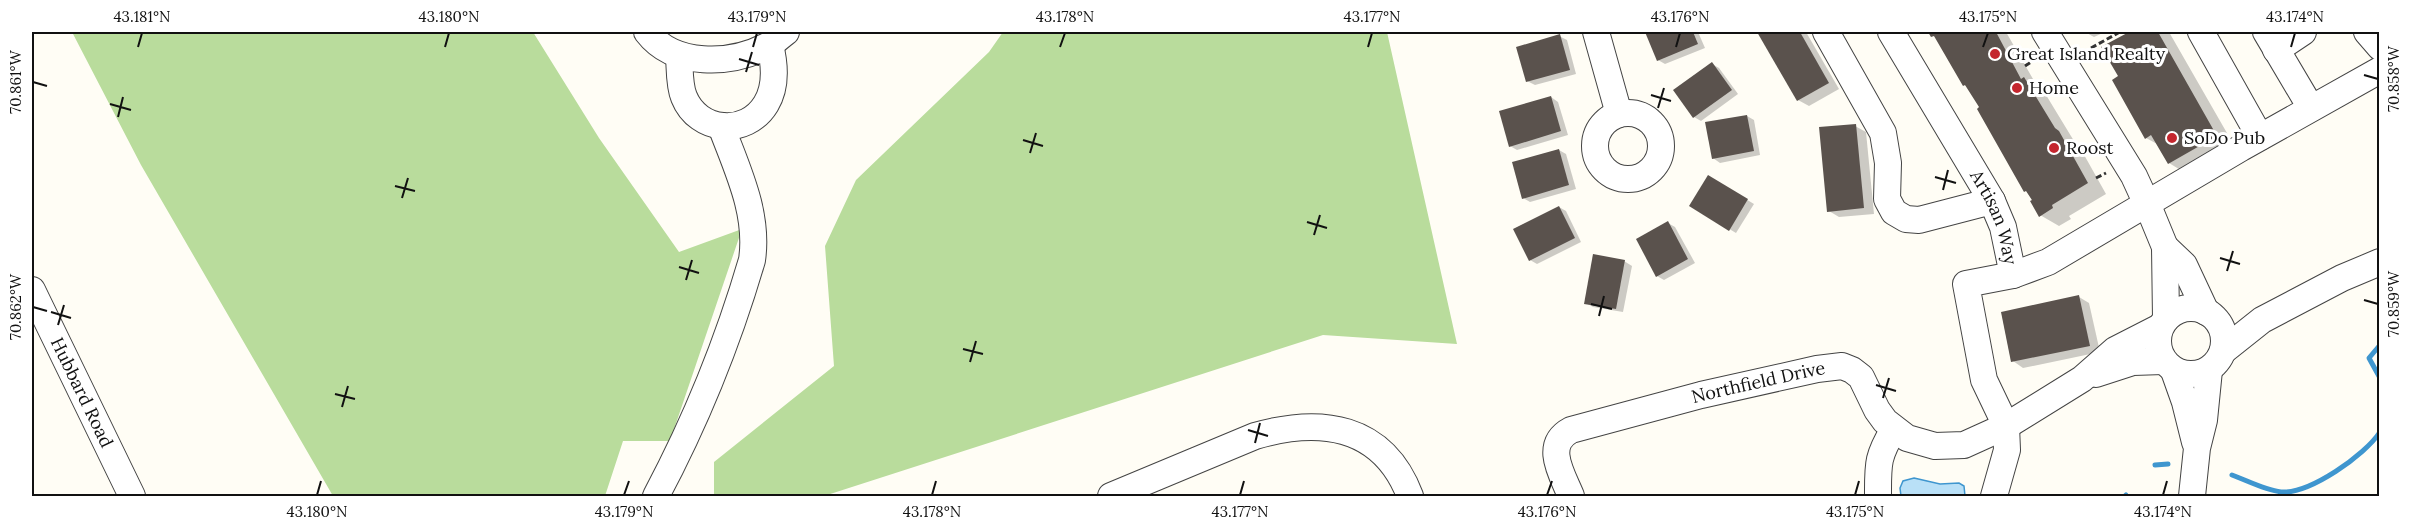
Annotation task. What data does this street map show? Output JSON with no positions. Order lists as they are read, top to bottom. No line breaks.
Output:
{"streets":{"street":["Artisan Way","Northfield Drive","Hubbard Road"]},"places":["Great Island Realty","Home","SoDo Pub","Roost"],"coordinates":["43.181°N","43.180°N","43.179°N","43.178°N","43.177°N","43.176°N","43.175°N","43.174°N","70.858°W","70.861°W","70.859°W","70.862°W"]}
